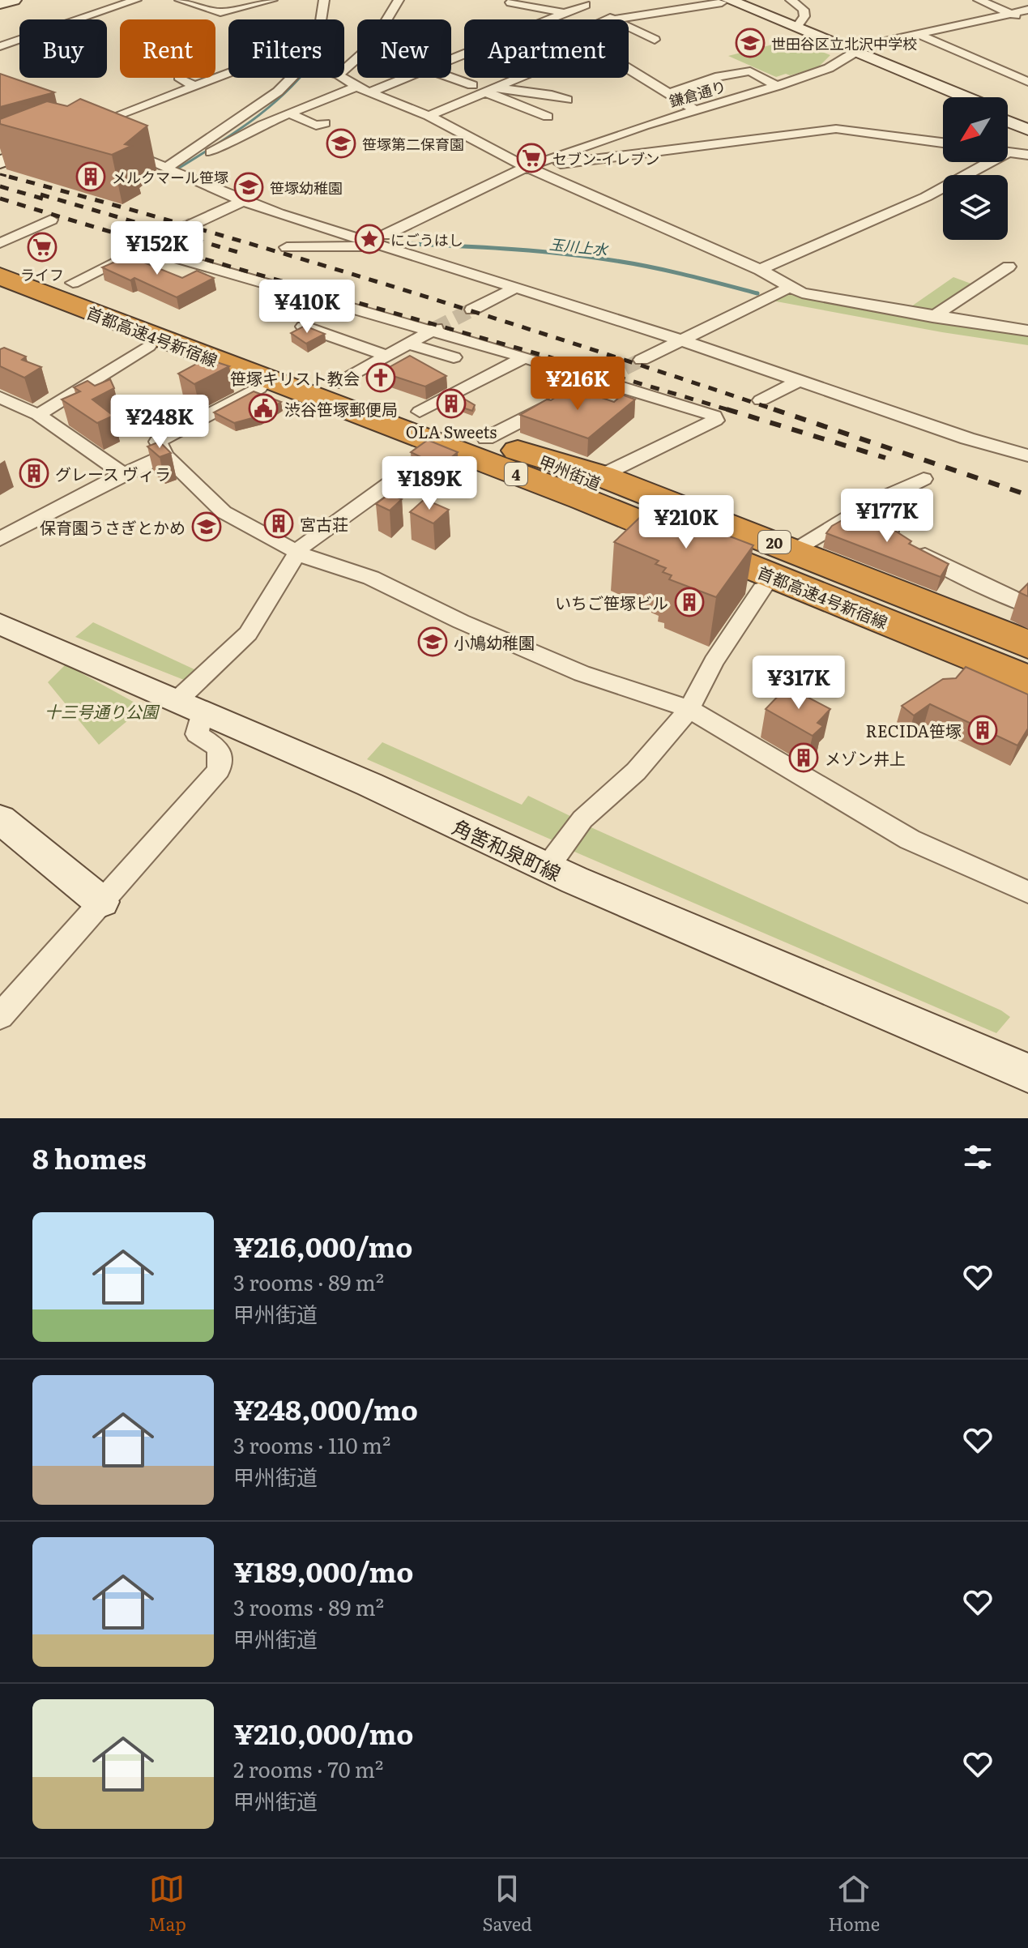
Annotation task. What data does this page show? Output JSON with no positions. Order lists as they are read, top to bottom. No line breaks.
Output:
{"streets":{"highway":["首都高速4号新宿線","甲州街道","4","20"],"main road":["角筈和泉町線"],"street":["鎌倉通り"]},"crossings":[["甲州街道","20"]],"water":["玉川上水"],"parks":["十三号通り公園"],"places":{"school or university":["世田谷区立北沢中学校","笹塚第二保育園","笹塚幼稚園","保育園うさぎとかめ","小鳩幼稚園"],"supermarket":["セブン-イレブン","ライフ"],"building":["メルクマール笹塚","OLA Sweets","グレース ヴィラ","宮古荘","いちご笹塚ビル","RECIDA笹塚","メゾン井上"],"place":["にごうはし"],"church":["笹塚キリスト教会"],"public building":["渋谷笹塚郵便局"]},"north":"bottom left","page":{"chip":["Buy","Rent","Filters","New","Apartment"],"price":["¥152K","¥410K","¥216K","¥248K","¥189K","¥177K","¥210K","¥317K"],"heading":"8 homes","list":[{"name":"¥216,000/mo","note":"3 rooms · 89 m² · 甲州街道"},{"name":"¥248,000/mo","note":"3 rooms · 110 m² · 甲州街道"},{"name":"¥189,000/mo","note":"3 rooms · 89 m² · 甲州街道"},{"name":"¥210,000/mo","note":"2 rooms · 70 m² · 甲州街道"}],"tabs":["Map","Saved","Home"]}}
